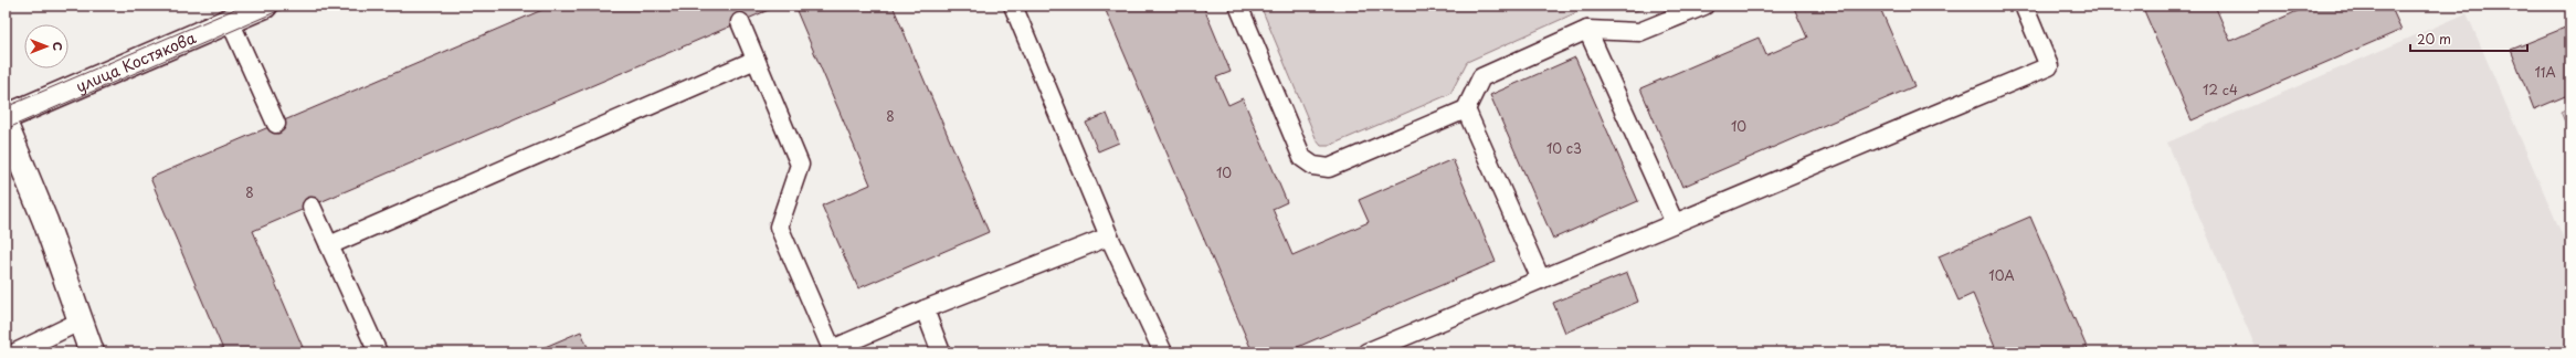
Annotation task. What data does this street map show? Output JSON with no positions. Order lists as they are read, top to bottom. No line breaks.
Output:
{"streets":{"street":["улица Костякова"]},"house_numbers":["11А","12 с4","8","10","10 с3","10","8","10А"],"scale_bar":"20 m","north":"right"}
